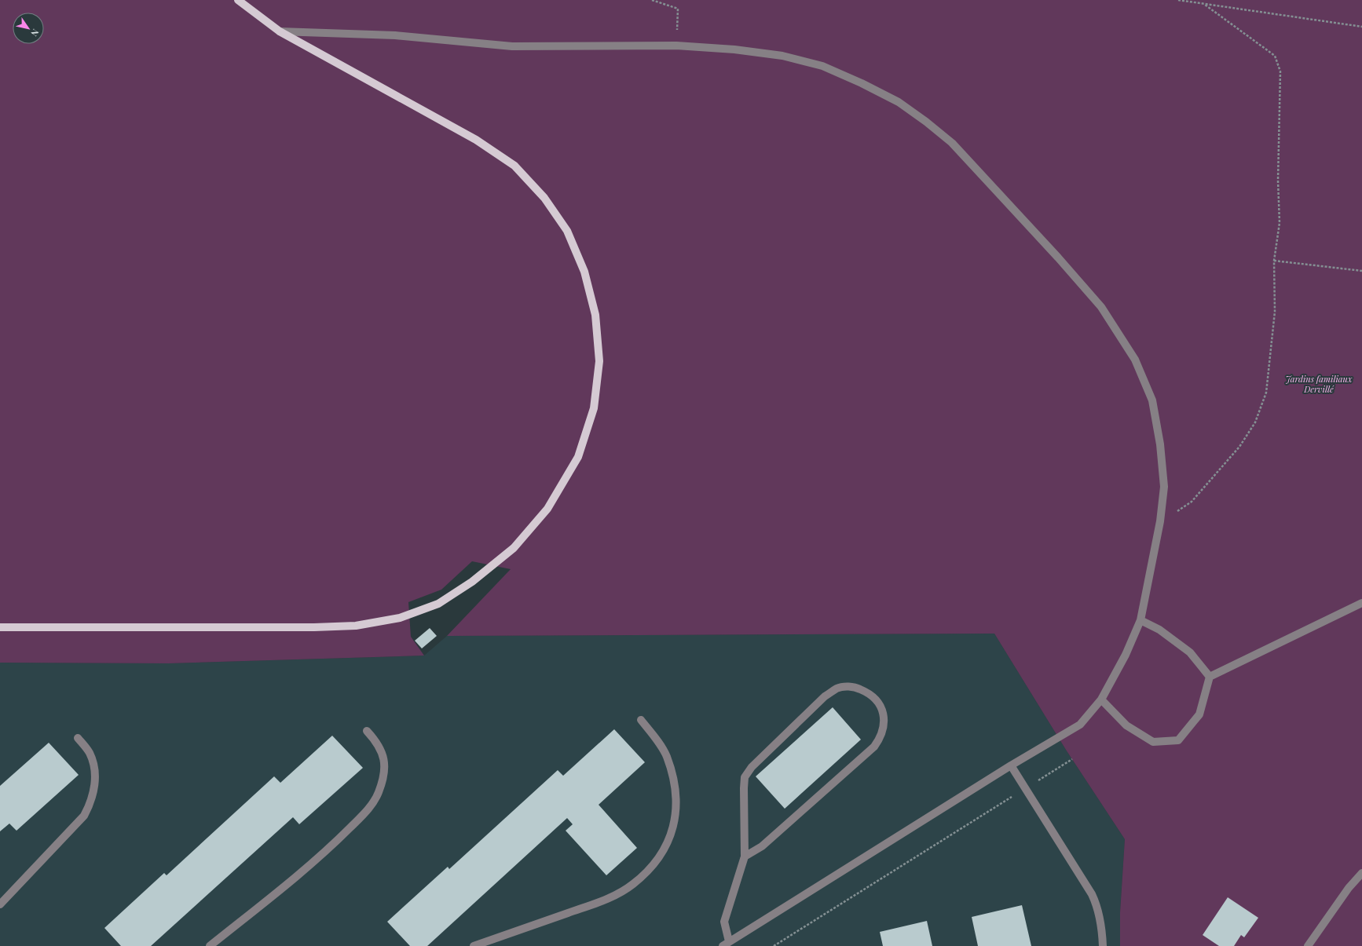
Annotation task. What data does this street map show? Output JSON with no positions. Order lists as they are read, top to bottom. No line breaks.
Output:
{"parks":["Jardins familiaux Dervillé"],"north":"bottom right"}
